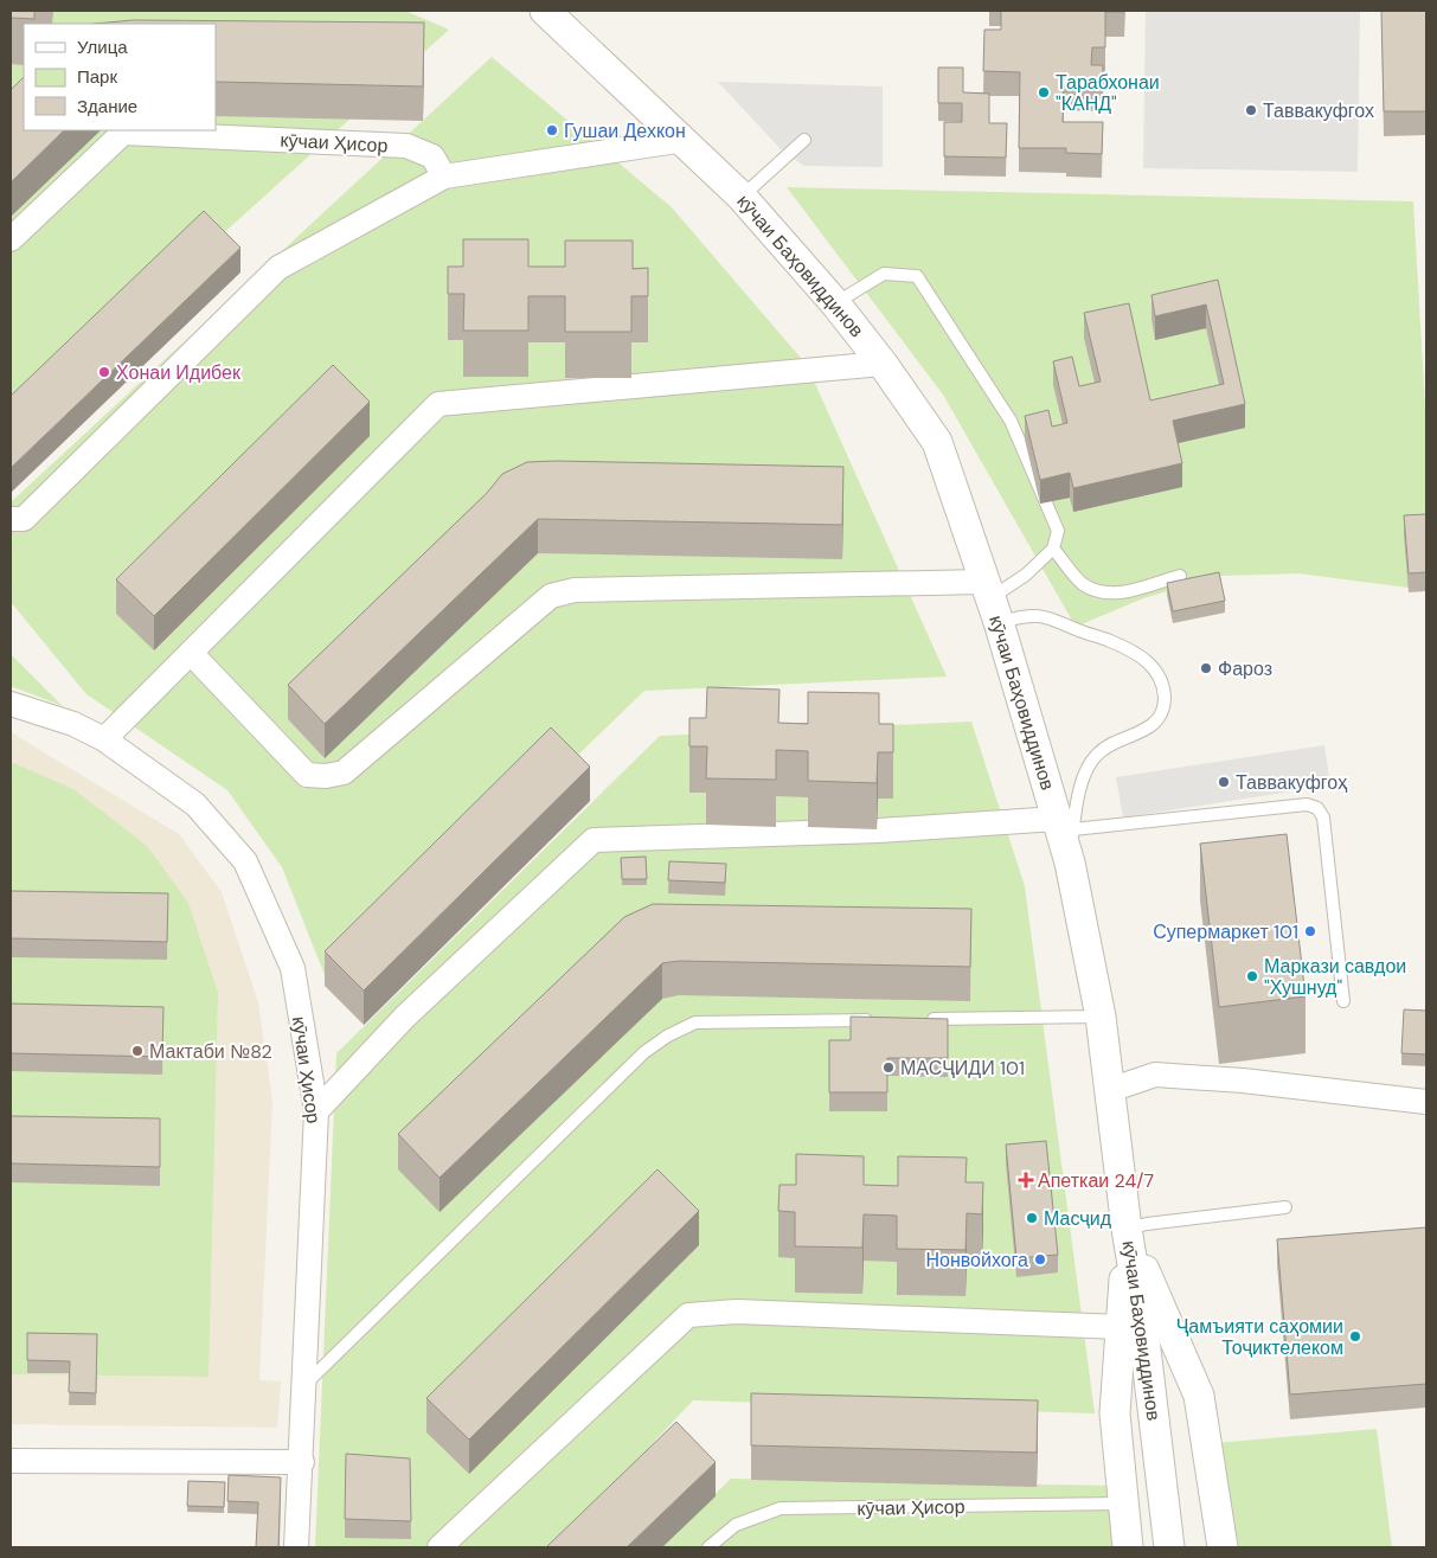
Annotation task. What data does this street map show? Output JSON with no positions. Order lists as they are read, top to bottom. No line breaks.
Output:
{"streets":{"street":["кӯчаи Ҳисор","кӯчаи Баҳовиддинов"]},"places":{"other":["Тарабхонаи \"КАНД\"","Таввакуфгох","Гушаи Дехкон","Хонаи Идибек","Фароз","Таввакуфгоҳ","Супермаркет 101","Маркази савдои \"Хушнуд\"","Мактаби №82","МАСҶИДИ 101","Масҷид","Нонвойхога","Ҷамъияти саҳомии Тоҷиктелеком"],"health":["Апеткаи 24/7"]},"legend":["Улица","Парк","Здание"]}
